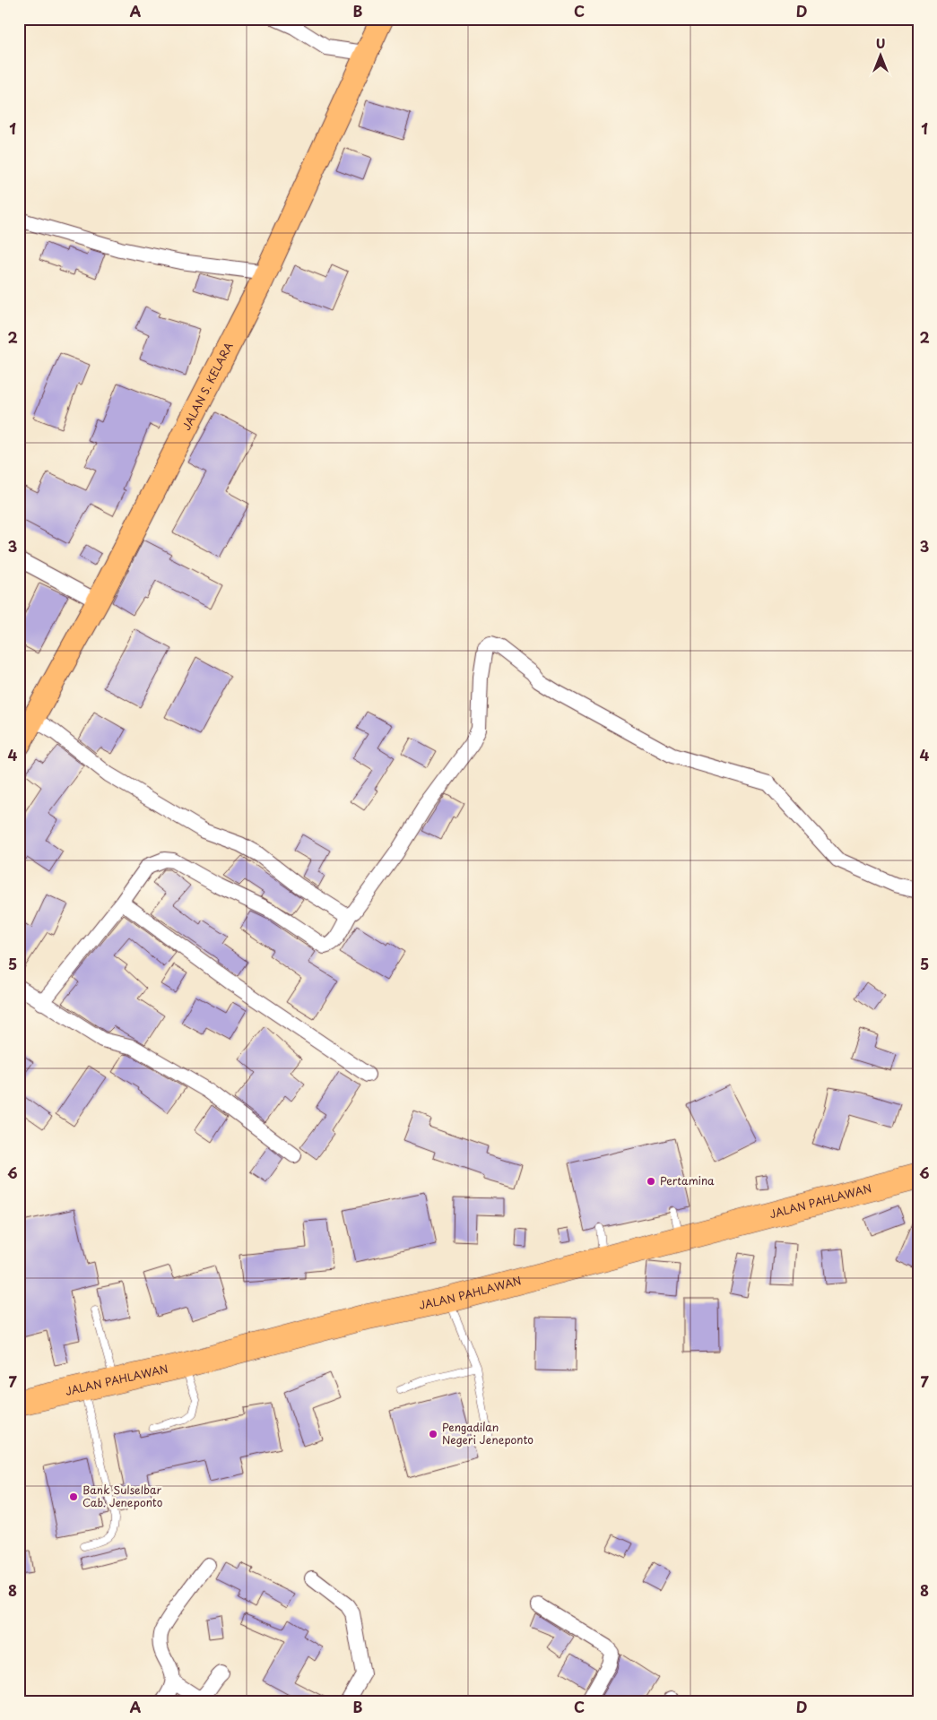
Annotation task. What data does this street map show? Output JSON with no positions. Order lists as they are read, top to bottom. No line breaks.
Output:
{"streets":{"highway":["JALAN PAHLAWAN"],"main road":["JALAN S. KELARA"]},"places":["Pertamina","Pengadilan Negeri Jeneponto","Bank Sulselbar Cab. Jeneponto"],"north":"top","grid":{"columns":["A","B","C","D"],"rows":["1","2","3","4","5","6","7","8"]}}
